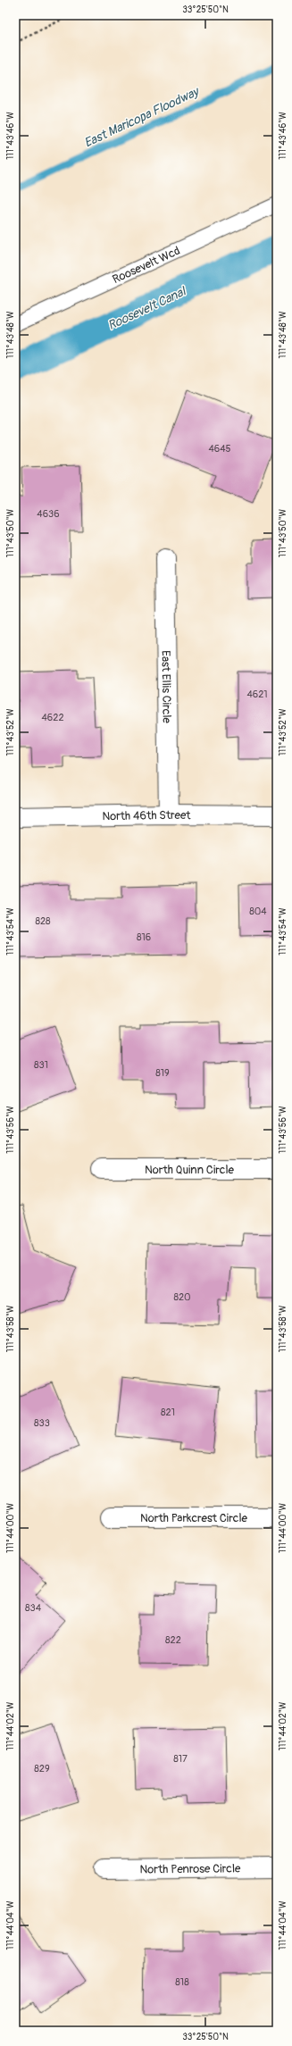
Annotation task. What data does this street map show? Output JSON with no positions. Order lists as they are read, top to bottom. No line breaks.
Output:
{"streets":{"street":["East Ellis Circle","North 46th Street","North Quinn Circle","North Parkcrest Circle","North Penrose Circle"],"lane":["Roosevelt Wcd"]},"crossings":[["East Ellis Circle","North 46th Street"]],"water":["East Maricopa Floodway","Roosevelt Canal"],"house_numbers":["4645","4636","4621","4622","804","828","816","831","819","820","821","833","834","822","817","829","818"],"coordinates":["33°25'50\"N","111°43'46\"W","111°43'48\"W","111°43'50\"W","111°43'52\"W","111°43'54\"W","111°43'56\"W","111°43'58\"W","111°44'00\"W","111°44'02\"W","111°44'04\"W"]}
